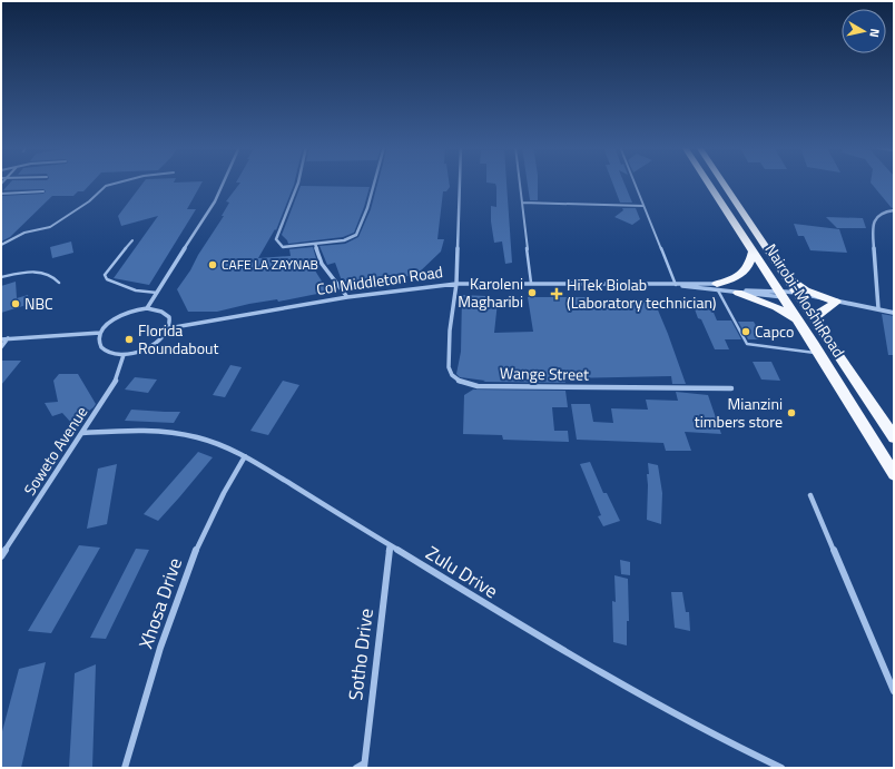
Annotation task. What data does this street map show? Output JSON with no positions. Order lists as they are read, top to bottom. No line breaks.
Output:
{"streets":{"highway":["Nairobi-Moshi Road"],"street":["Col Middleton Road","Wange Street","Soweto Avenue","Zulu Drive","Xhosa Drive","Sotho Drive"]},"crossings":[["Col Middleton Road","Nairobi-Moshi Road"],["Col Middleton Road","Wange Street"],["Soweto Avenue","Zulu Drive"],["Zulu Drive","Xhosa Drive"],["Zulu Drive","Sotho Drive"]],"places":{"other":["CAFE LA ZAYNAB","Karoleni Magharibi","NBC","Capco","Florida Roundabout","Mianzini timbers store"],"health":["HiTek Biolab (Laboratory technician)"]},"north":"right"}
